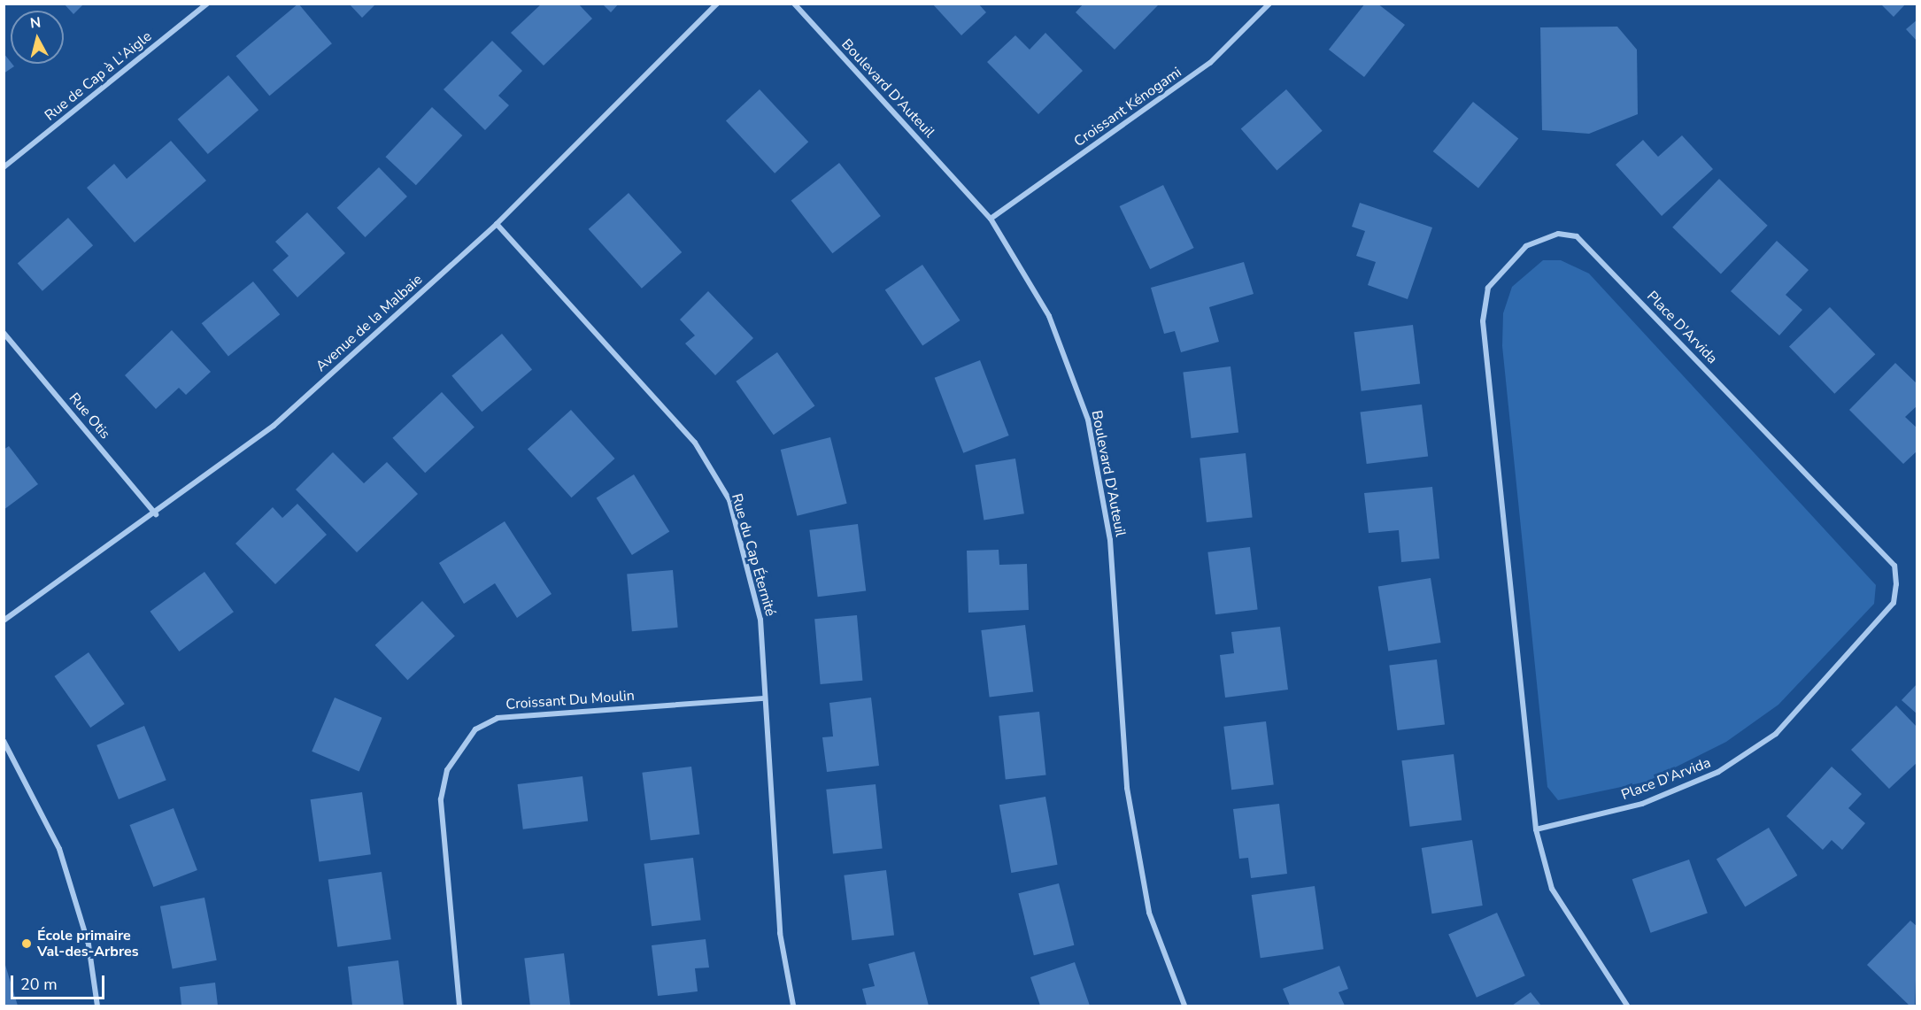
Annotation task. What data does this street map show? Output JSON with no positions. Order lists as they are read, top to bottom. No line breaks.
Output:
{"streets":{"street":["Rue de Cap à L'Aigle","Boulevard D'Auteuil","Croissant Kénogami","Avenue de la Malbaie","Place D'Arvida","Rue Otis","Rue du Cap Éternité","Croissant Du Moulin"]},"crossings":[["Boulevard D'Auteuil","Croissant Kénogami"],["Avenue de la Malbaie","Rue Otis"],["Avenue de la Malbaie","Rue du Cap Éternité"],["Rue du Cap Éternité","Croissant Du Moulin"]],"places":["École primaire Val-des-Arbres"],"scale_bar":"20 m","north":"top"}
